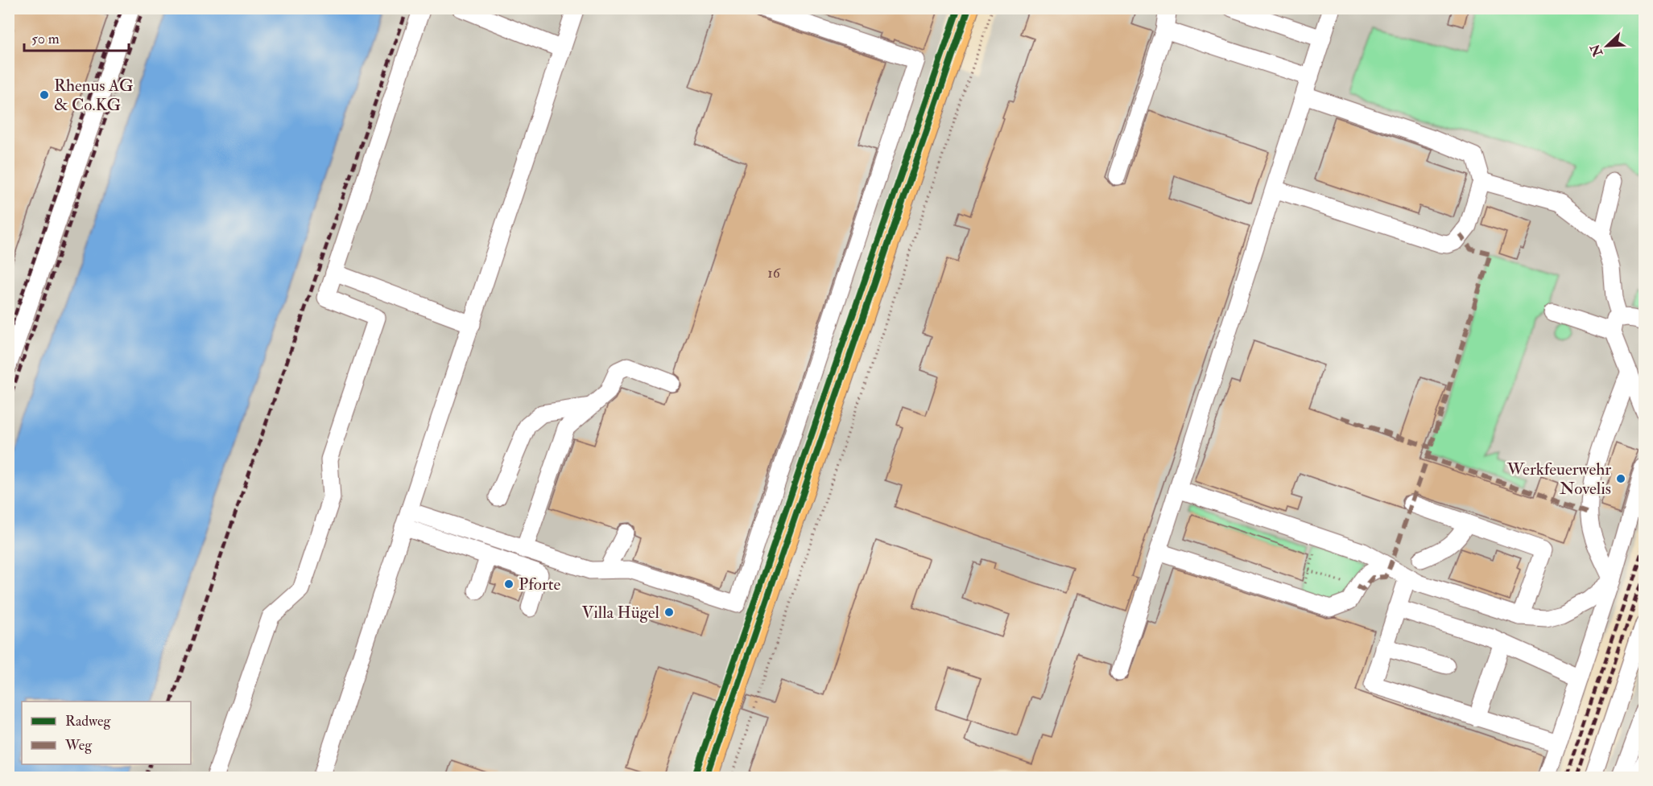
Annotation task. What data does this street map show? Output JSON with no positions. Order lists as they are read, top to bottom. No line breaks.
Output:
{"places":["Rhenus AG & Co.KG","Werkfeuerwehr Novelis","Pforte","Villa Hügel"],"house_numbers":["16"],"legend":["Radweg","Weg"],"scale_bar":"50 m","north":"bottom left"}
